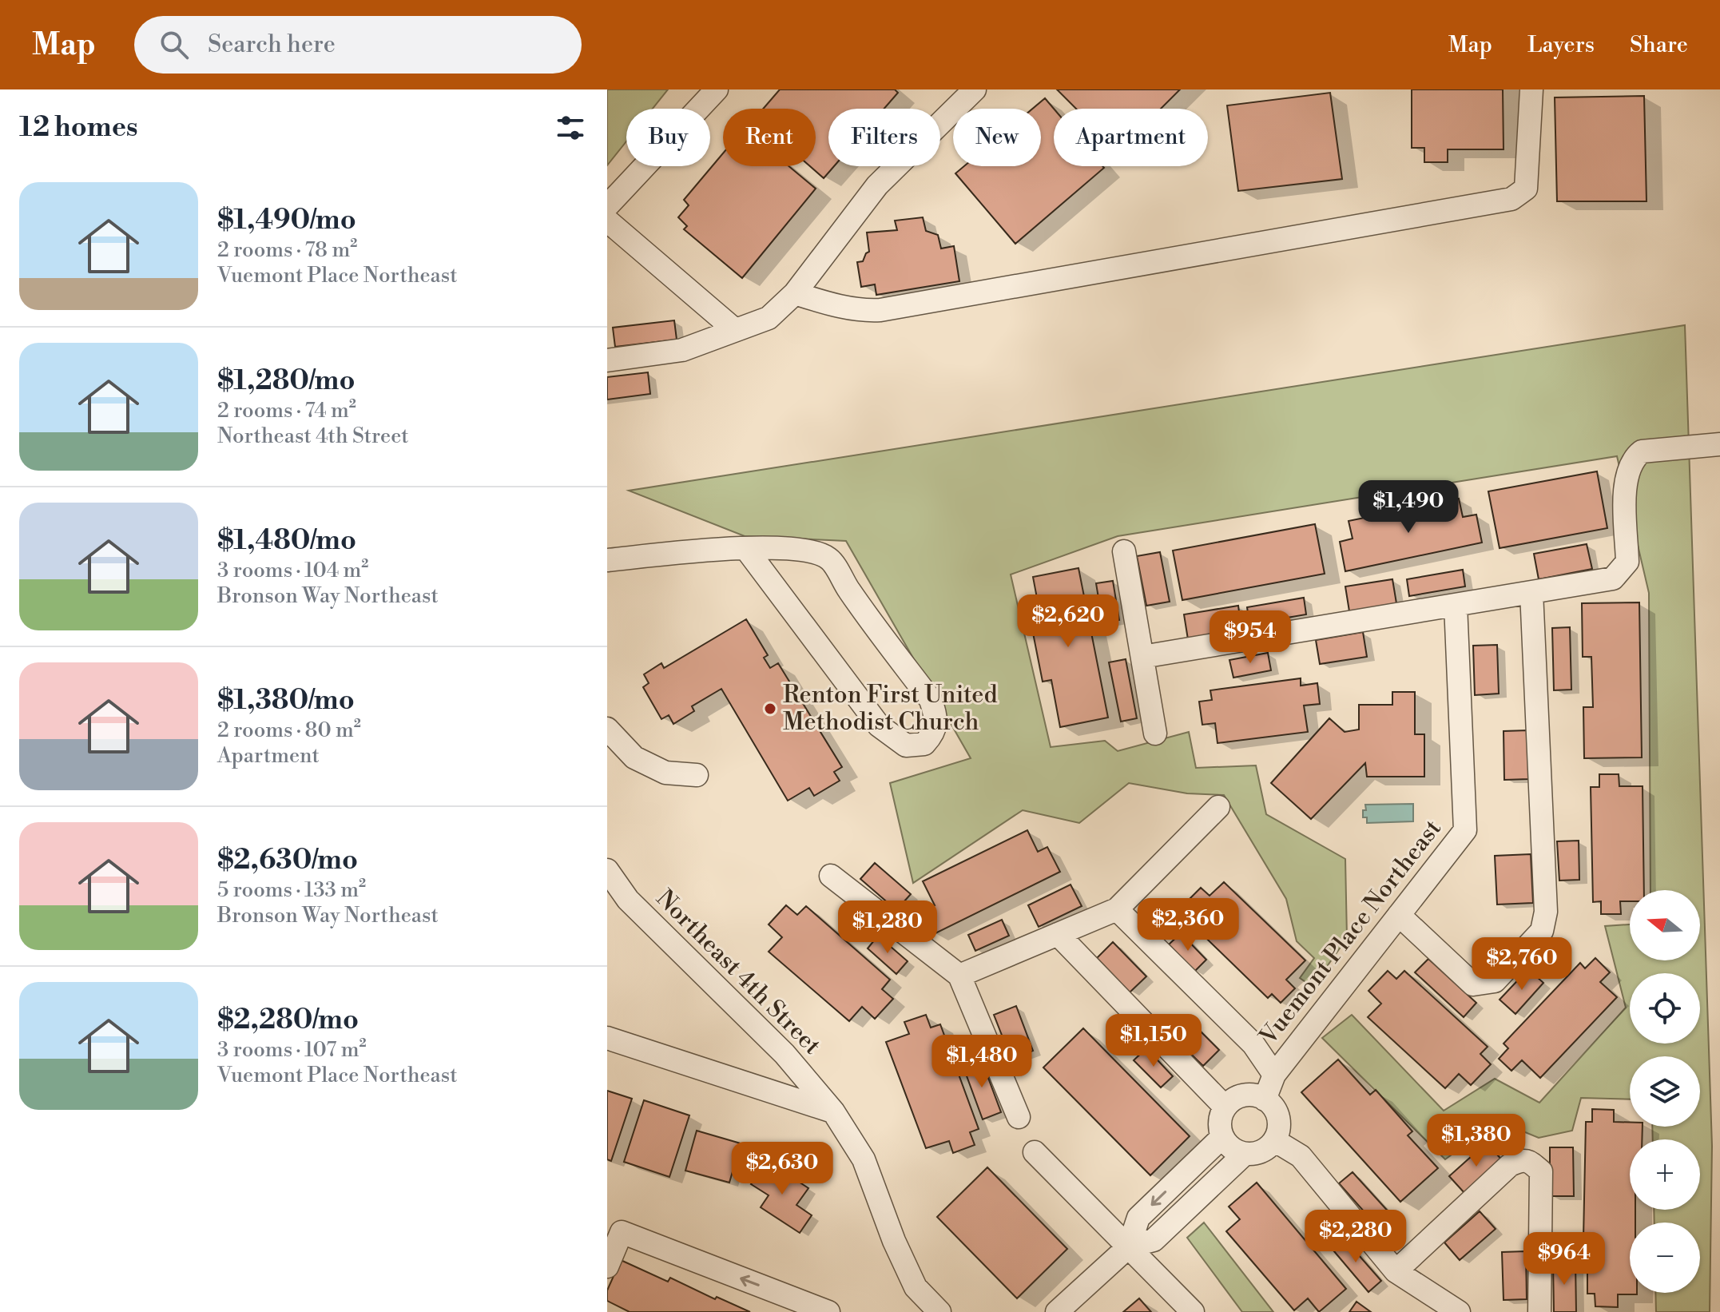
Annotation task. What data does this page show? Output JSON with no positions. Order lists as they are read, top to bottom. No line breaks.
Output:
{"streets":{"street":["Vuemont Place Northeast","Northeast 4th Street"]},"places":["Renton First United Methodist Church"],"north":"left","page":{"header":"Map","search":"Search here","nav":["Map","Layers","Share"],"heading":"12 homes","chip":["Buy","Rent","Filters","New","Apartment"],"list":[{"name":"$1,490/mo","note":"2 rooms · 78 m² · Vuemont Place Northeast"},{"name":"$1,280/mo","note":"2 rooms · 74 m² · Northeast 4th Street"},{"name":"$1,480/mo","note":"3 rooms · 104 m² · Bronson Way Northeast"},{"name":"$1,380/mo","note":"2 rooms · 80 m² · Apartment"},{"name":"$2,630/mo","note":"5 rooms · 133 m² · Bronson Way Northeast"},{"name":"$2,280/mo","note":"3 rooms · 107 m² · Vuemont Place Northeast"}],"price":["$1,490","$2,620","$954","$2,360","$1,280","$2,760","$1,150","$1,480","$1,380","$2,630","$2,280","$964"],"map_buttons":["+","−"]}}
